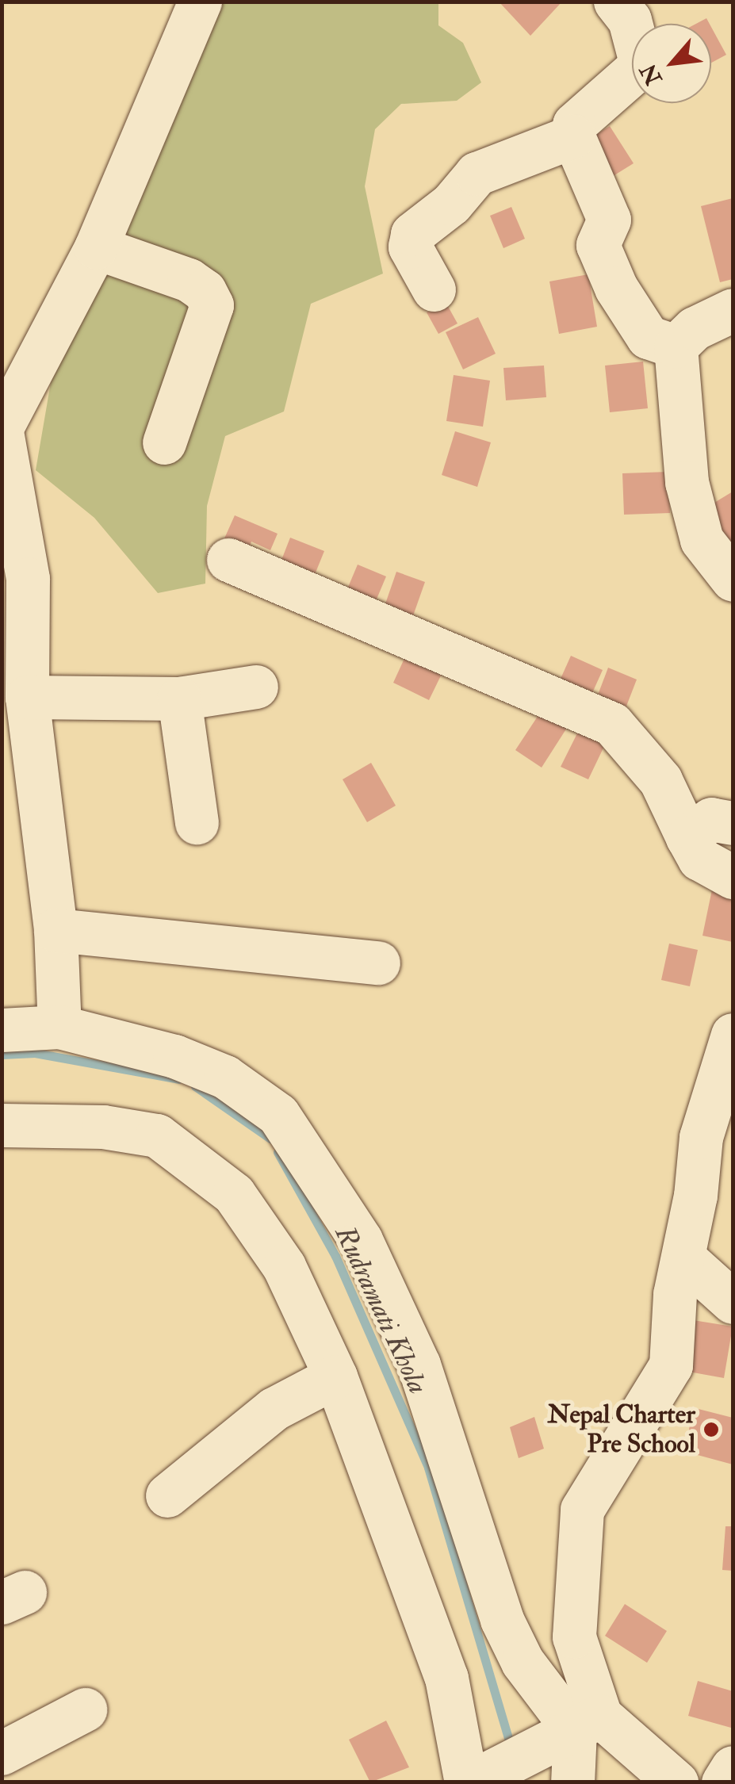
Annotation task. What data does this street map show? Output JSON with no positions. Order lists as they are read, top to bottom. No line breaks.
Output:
{"water":["Rudramati Khola"],"places":["Nepal Charter Pre School"],"north":"bottom left"}
